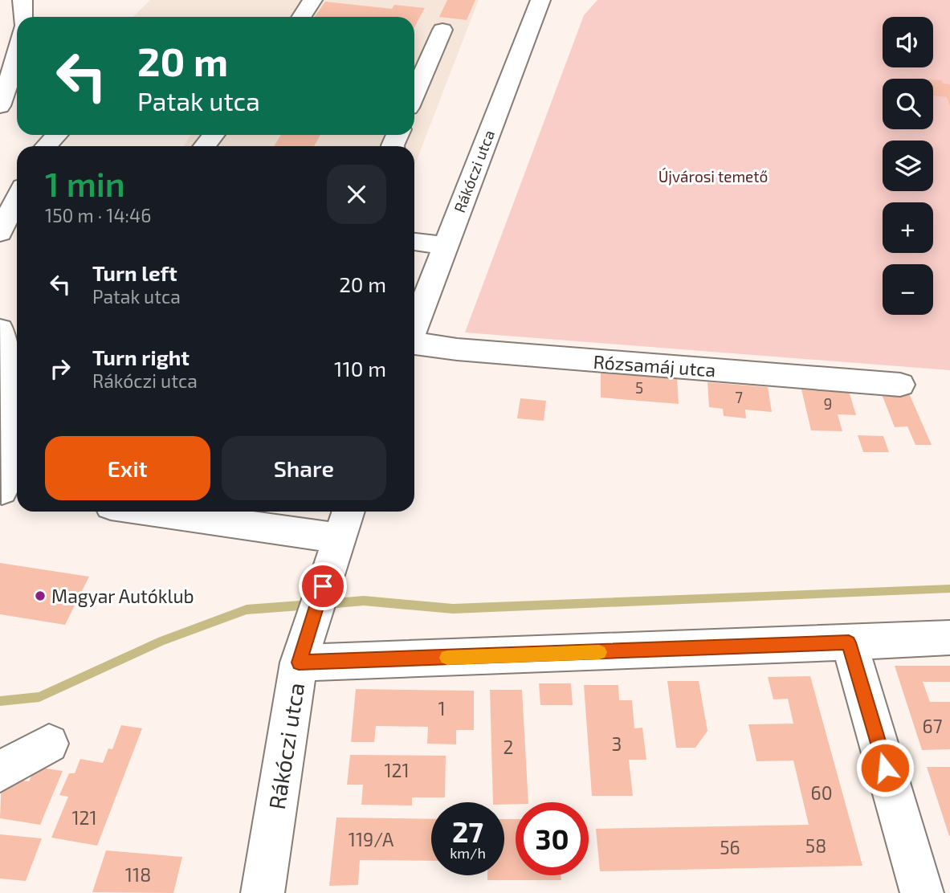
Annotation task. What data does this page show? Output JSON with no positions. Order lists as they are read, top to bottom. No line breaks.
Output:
{"streets":{"street":["Rákóczi utca","Rózsamáj utca"]},"parks":["Újvárosi temető"],"places":["Magyar Autóklub"],"house_numbers":["5","7","9","1","67","3","2","121","60","121","119/A","58","56","118"],"page":{"map_buttons":["+","−"],"turn":["20 m","Patak utca"],"heading":["1 min","150 m · 14:46"],"list":[{"name":"Turn left","note":"Patak utca","value":"20 m"},{"name":"Turn right","note":"Rákóczi utca","value":"110 m"}],"buttons":["Exit","Share"],"speed":"27 km/h","limit":"30"}}
